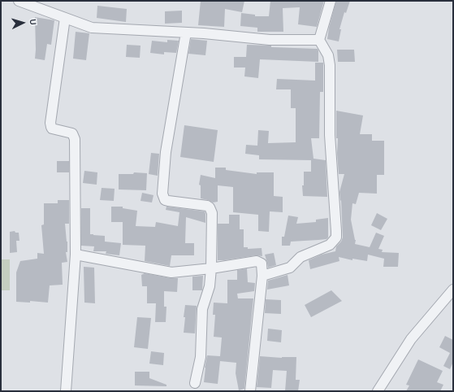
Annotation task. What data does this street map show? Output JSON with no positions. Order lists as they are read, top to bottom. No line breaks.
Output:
{"north":"right"}
